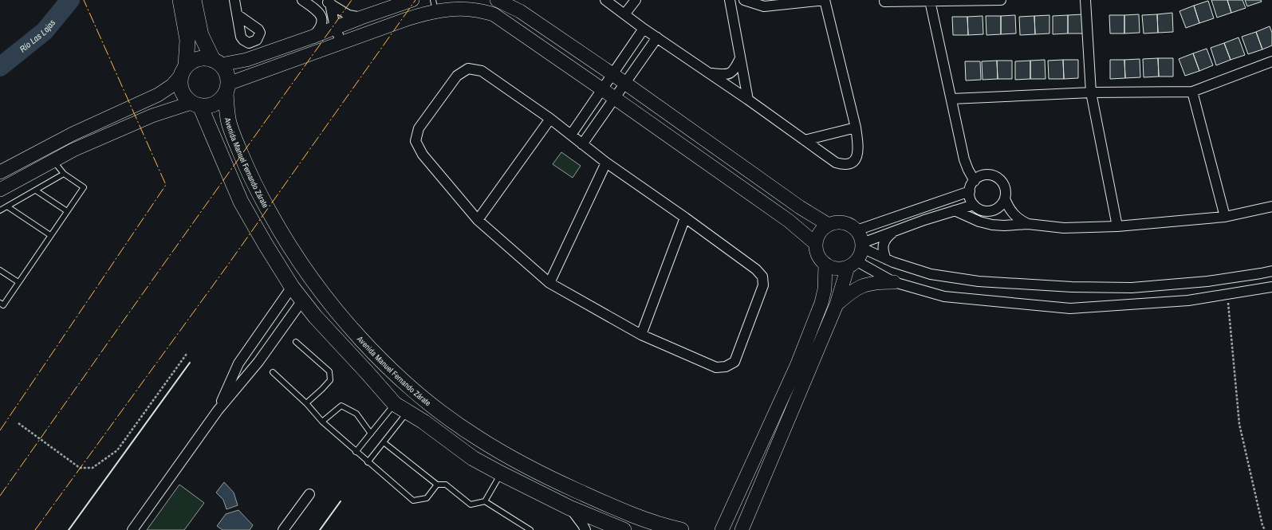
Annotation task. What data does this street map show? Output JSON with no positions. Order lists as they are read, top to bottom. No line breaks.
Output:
{"streets":{"main road":["Avenida Manuel Fernando Zárate"]},"water":["Río Las Lajas"]}
